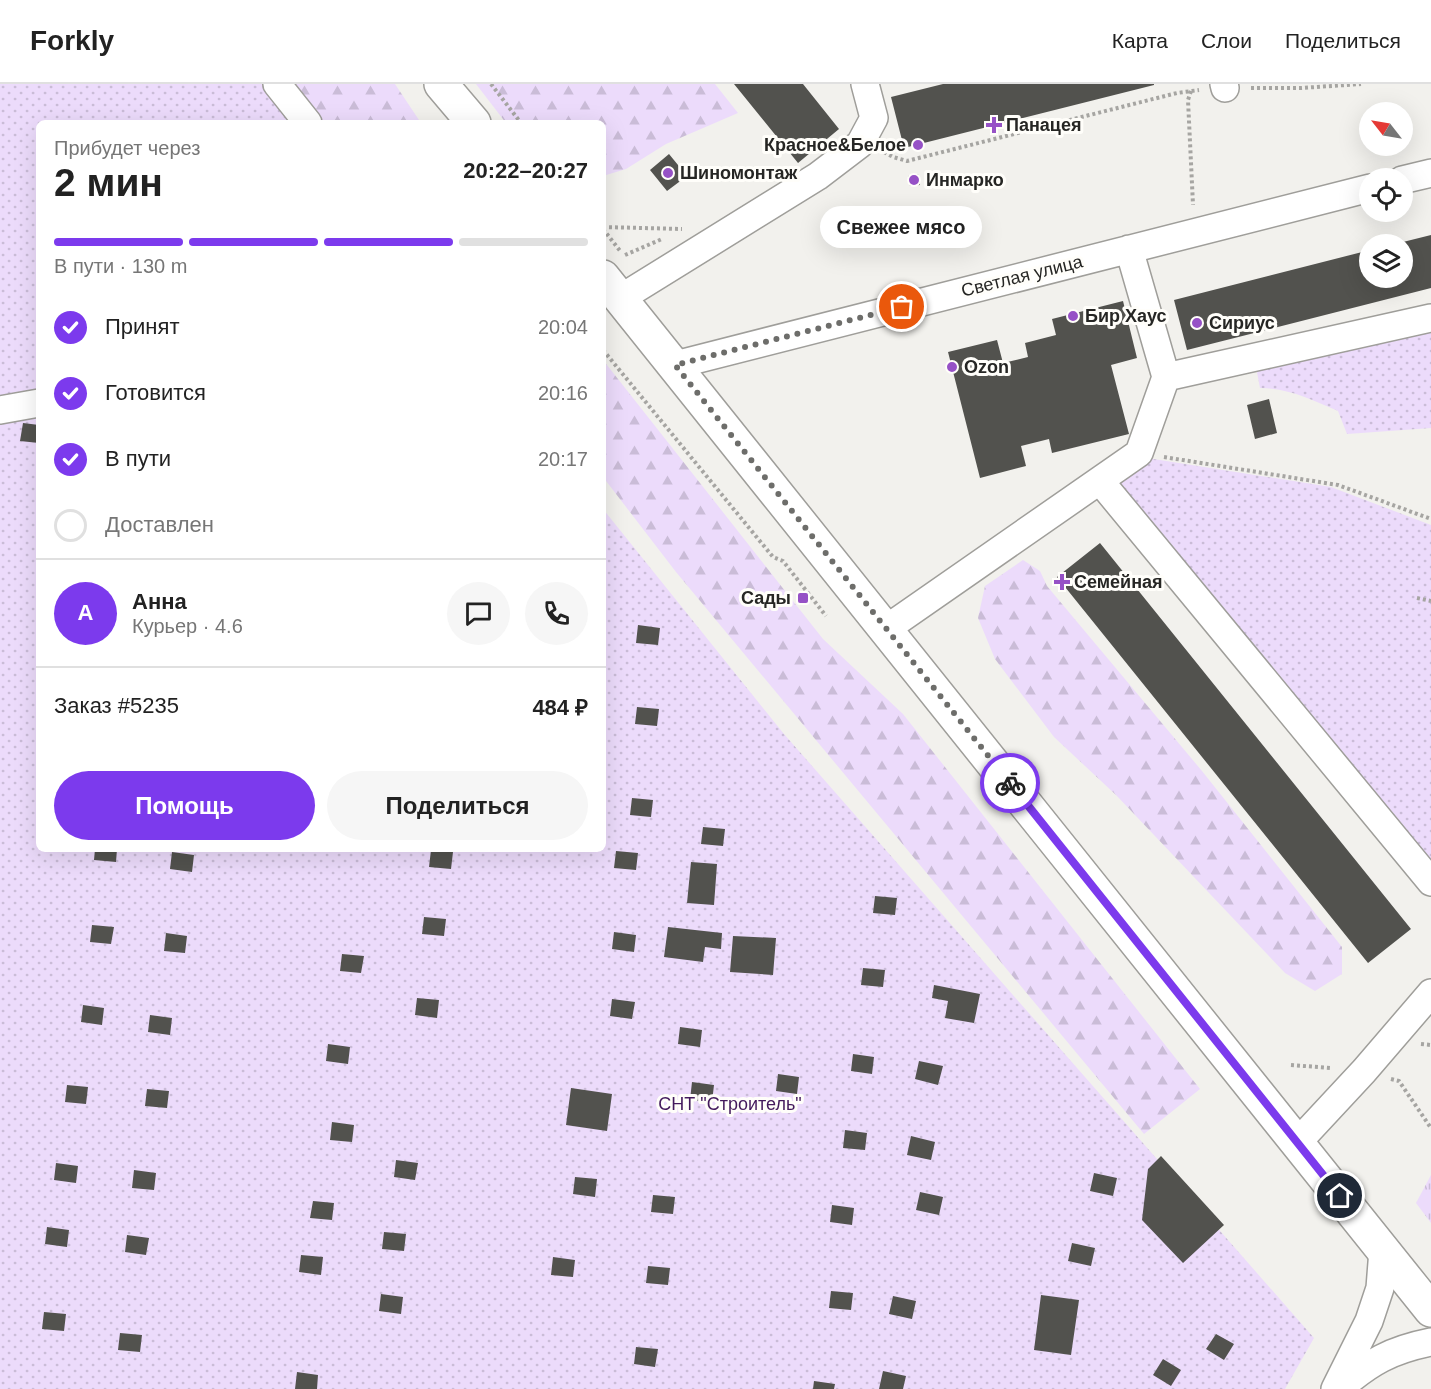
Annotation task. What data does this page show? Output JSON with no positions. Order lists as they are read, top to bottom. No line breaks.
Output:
{"streets":{"street":["Светлая улица"]},"parks":["СНТ \"Строитель\""],"places":{"health":["Панацея","Семейная"],"other":["Красное&Белое","Шиномонтаж","Инмарко","Свежее мясо","Бир Хаус","Сириус","Ozon"],"transit":["Сады"]},"north":"top left","page":{"header":"Forkly","nav":["Карта","Слои","Поделиться"],"heading":["2 мин","Прибудет через","20:22–20:27"],"panel":["Анна","Курьер · 4.6","Заказ #5235","484 ₽"],"bubble":"Свежее мясо","bar":"В пути · 130 m","list":[["Принят","20:04"],["Готовится","20:16"],["В пути","20:17"],"Доставлен"],"round":"А","buttons":["Помощь","Поделиться"]}}
